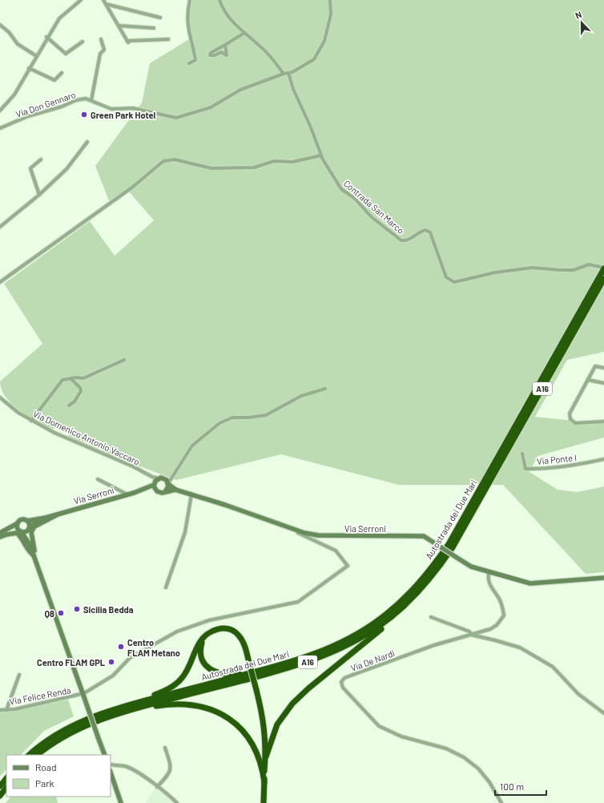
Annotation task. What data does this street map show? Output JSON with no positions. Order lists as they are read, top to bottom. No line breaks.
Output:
{"streets":{"highway":["A16","Autostrada dei Due Mari"],"main road":["Via Serroni"],"street":["Via Don Gennaro","Contrada San Marco","Via Domenico Antonio Vaccaro","Via Ponte I","Via De Nardi","Via Felice Renda"]},"crossings":[["Via Don Gennaro","Contrada San Marco"],["Contrada San Marco","Autostrada dei Due Mari"],["Via Domenico Antonio Vaccaro","Via Serroni"],["Via Serroni","Via De Nardi"],["Via Serroni","Via Felice Renda"]],"places":["Green Park Hotel","Sicilia Bedda","Q8","Centro FLAM Metano","Centro FLAM GPL"],"legend":["Road","Park"],"scale_bar":"100 m","north":"top"}
